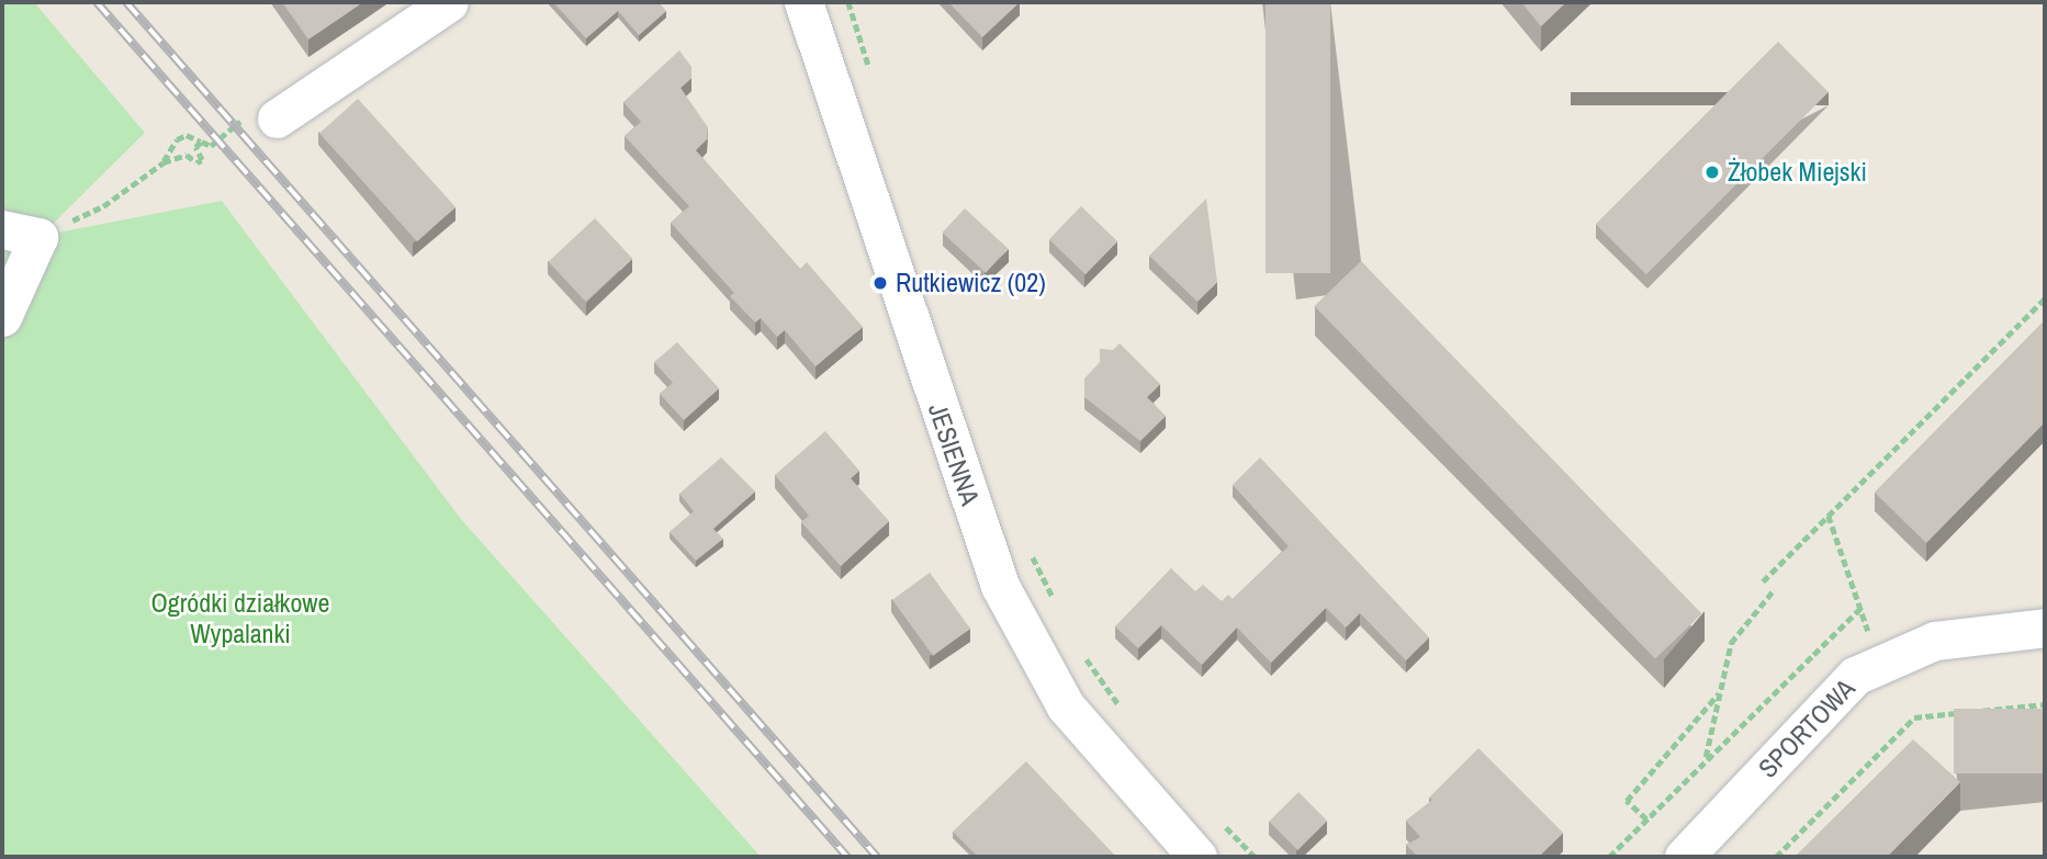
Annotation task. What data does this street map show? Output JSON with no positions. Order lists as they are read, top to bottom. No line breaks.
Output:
{"streets":{"street":["JESIENNA","SPORTOWA"]},"parks":["Ogródki działkowe Wypalanki"],"places":["Żłobek Miejski","Rutkiewicz (02)"]}
